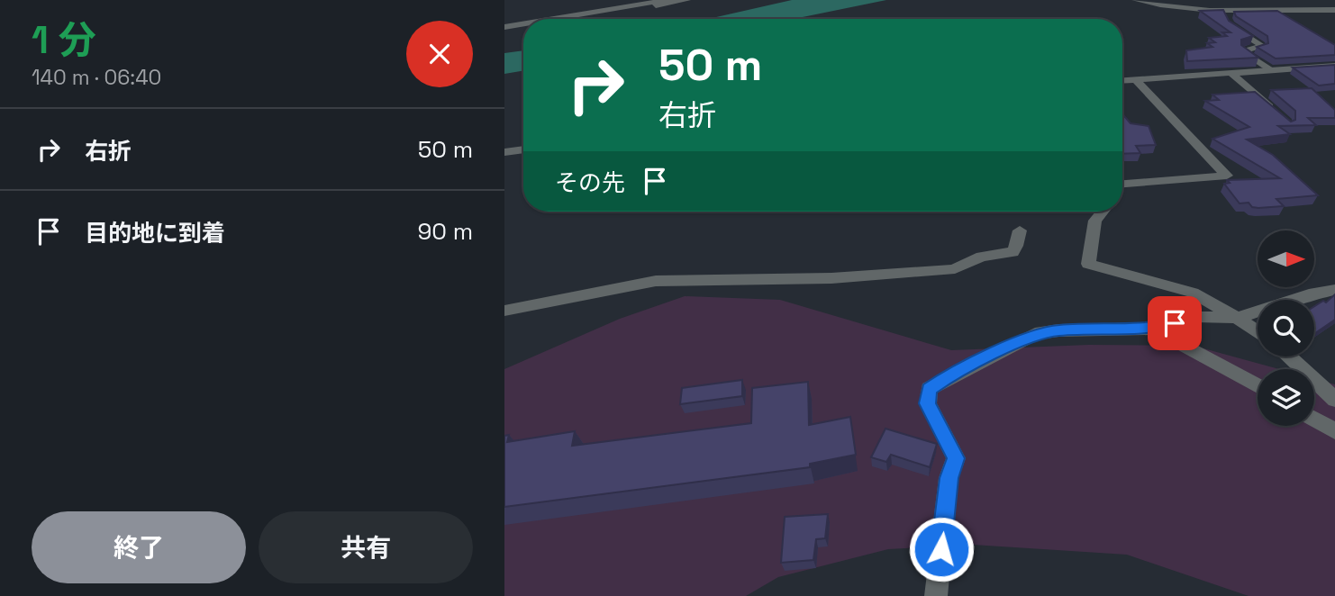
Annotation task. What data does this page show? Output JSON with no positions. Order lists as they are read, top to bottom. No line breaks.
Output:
{"north":"right","page":{"heading":["1 分","140 m · 06:40"],"turn":["50 m","右折"],"list":[{"name":"右折","value":"50 m"},{"name":"目的地に到着","value":"90 m"}],"then":"その先","buttons":["終了","共有"]}}
